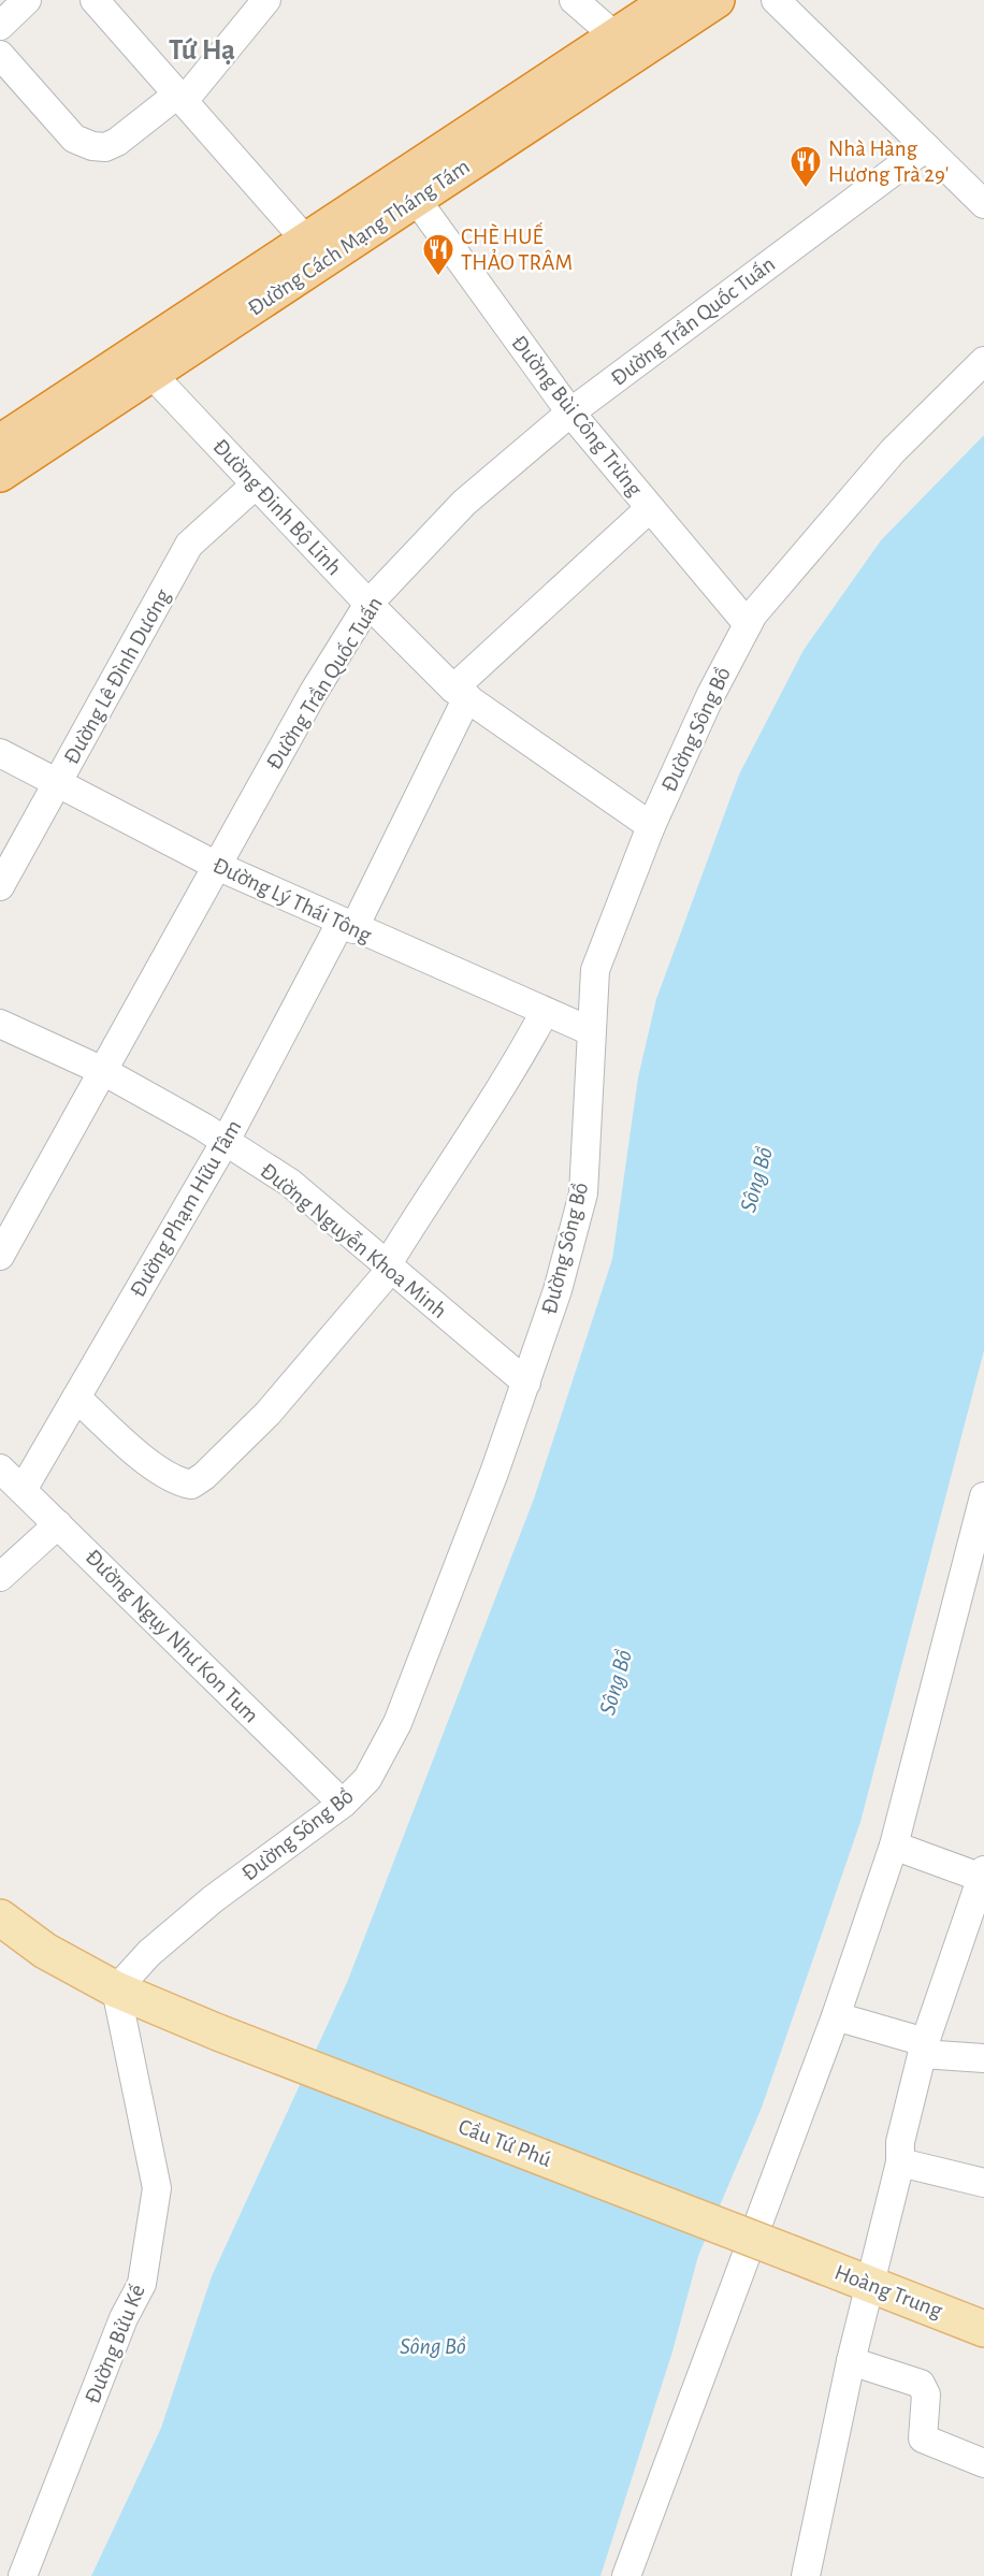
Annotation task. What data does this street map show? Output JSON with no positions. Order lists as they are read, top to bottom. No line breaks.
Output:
{"streets":{"highway":["Đường Cách Mạng Tháng Tám"],"main road":["Cầu Tứ Phú","Hoàng Trung"],"street":["Đường Trần Quốc Tuấn","Đường Bùi Công Trừng","Đường Đinh Bộ Lĩnh","Đường Lê Đình Dương","Đường Sông Bồ","Đường Lý Thái Tông","Đường Phạm Hữu Tâm","Đường Nguyễn Khoa Minh","Đường Ngụy Như Kon Tum","Đường Bửu Kế"]},"crossings":[["Đường Cách Mạng Tháng Tám","Đường Bùi Công Trừng"],["Đường Cách Mạng Tháng Tám","Đường Đinh Bộ Lĩnh"],["Đường Trần Quốc Tuấn","Đường Bùi Công Trừng"],["Đường Trần Quốc Tuấn","Đường Đinh Bộ Lĩnh"],["Đường Trần Quốc Tuấn","Đường Lý Thái Tông"],["Đường Trần Quốc Tuấn","Đường Nguyễn Khoa Minh"],["Đường Bùi Công Trừng","Đường Sông Bồ"],["Đường Đinh Bộ Lĩnh","Đường Lê Đình Dương"],["Đường Đinh Bộ Lĩnh","Đường Sông Bồ"],["Đường Đinh Bộ Lĩnh","Đường Phạm Hữu Tâm"],["Đường Lê Đình Dương","Đường Lý Thái Tông"],["Đường Sông Bồ","Đường Lý Thái Tông"],["Đường Sông Bồ","Đường Nguyễn Khoa Minh"],["Đường Sông Bồ","Đường Ngụy Như Kon Tum"],["Đường Sông Bồ","Cầu Tứ Phú"],["Đường Sông Bồ","Đường Bửu Kế"],["Đường Lý Thái Tông","Đường Phạm Hữu Tâm"],["Đường Phạm Hữu Tâm","Đường Nguyễn Khoa Minh"],["Đường Phạm Hữu Tâm","Đường Ngụy Như Kon Tum"],["Cầu Tứ Phú","Hoàng Trung"],["Cầu Tứ Phú","Đường Bửu Kế"]],"districts":["Tứ Hạ"],"water":["Sông Bồ"],"places":{"restaurant":["Nhà Hàng Hương Trà 29'","CHÈ HUẾ THẢO TRÂM"]}}
